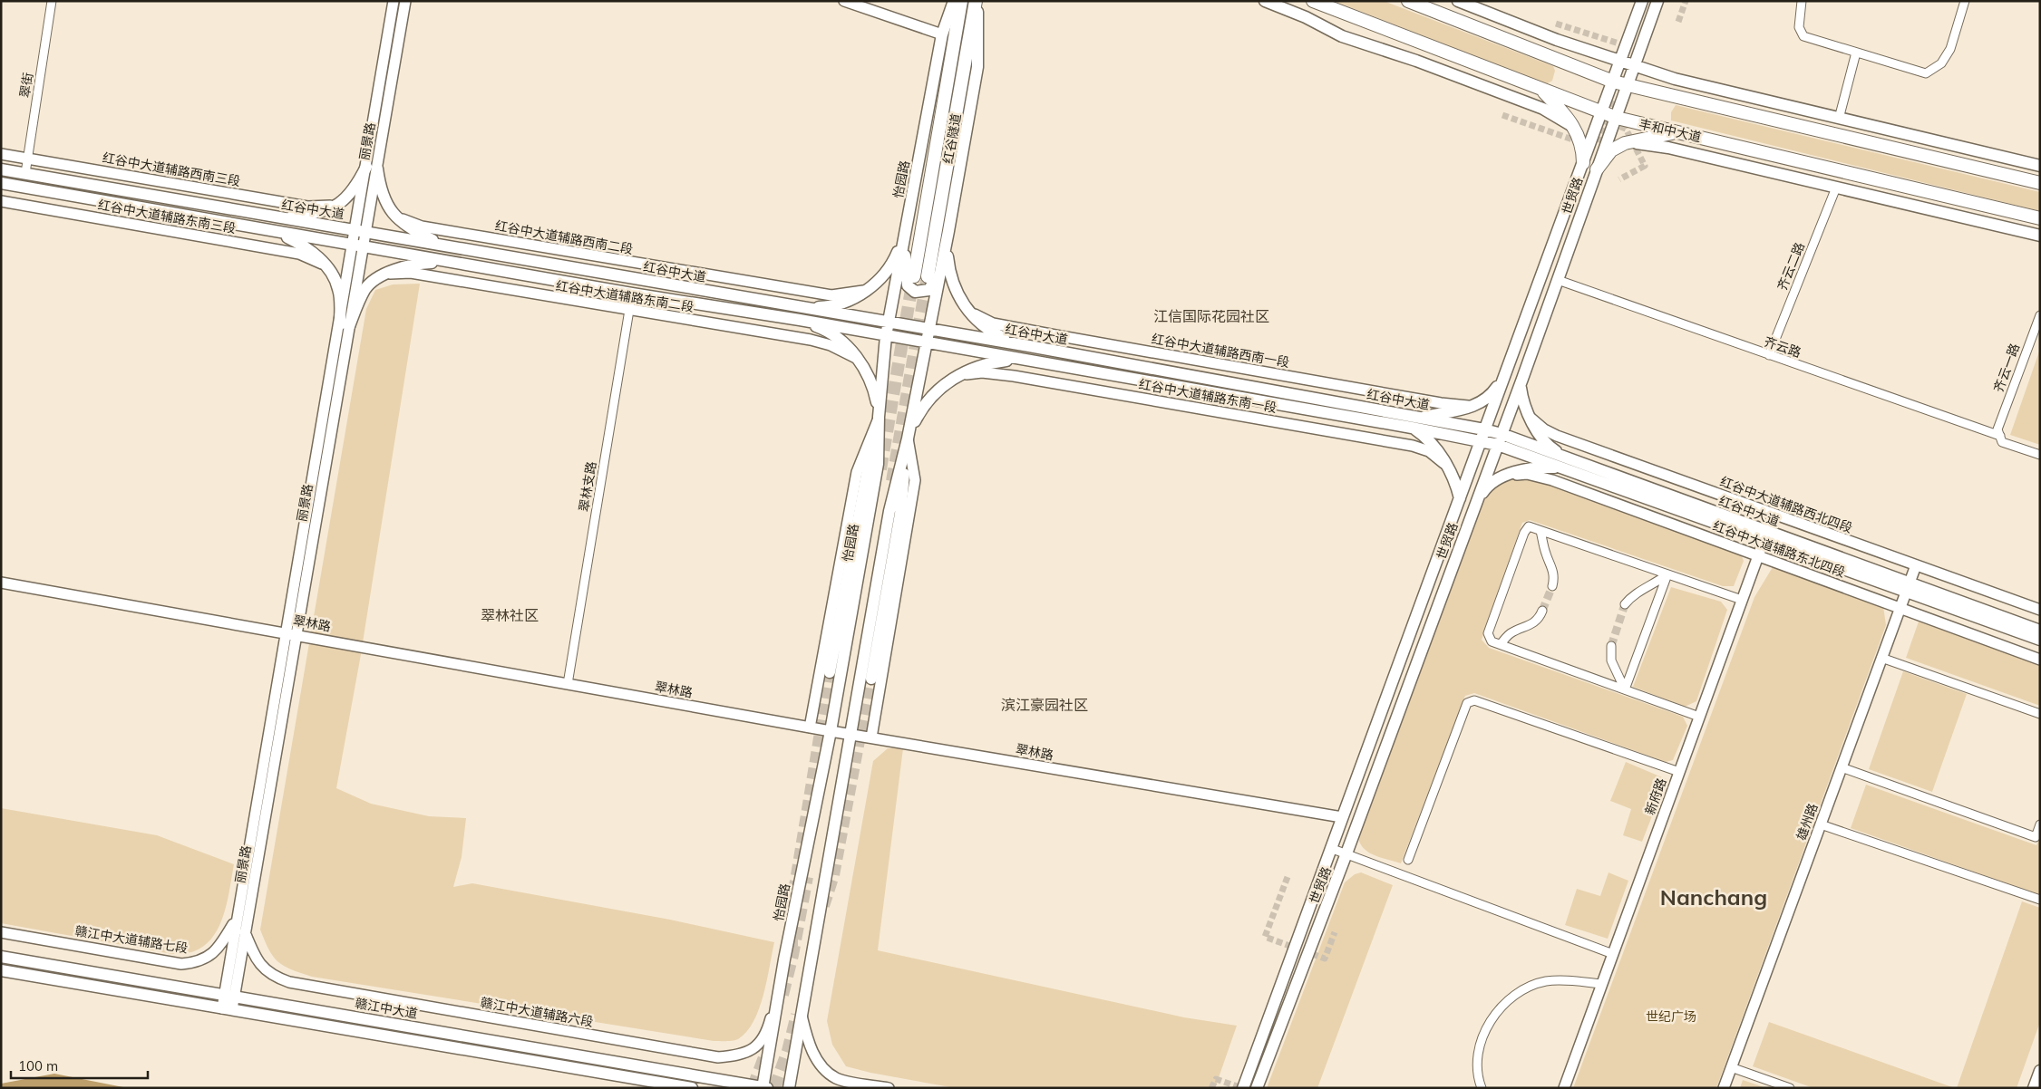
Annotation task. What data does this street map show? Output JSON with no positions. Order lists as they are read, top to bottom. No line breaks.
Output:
{"streets":{"main road":["丰和中大道","红谷隧道","怡园路","世贸路","红谷中大道","赣江中大道"],"street":["翠街","丽景路","红谷中大道辅路西南三段","红谷中大道辅路东南三段","红谷中大道辅路西南二段","齐云二路","红谷中大道辅路东南二段","齐云路","红谷中大道辅路西南一段","齐云一路","红谷中大道辅路东南一段","翠林支路","红谷中大道辅路西北四段","红谷中大道辅路东北四段","翠林路","新府路","雄州路","赣江中大道辅路七段","赣江中大道辅路六段"]},"crossings":[["翠街","红谷中大道辅路西南三段"],["翠街","红谷中大道"],["丰和中大道","世贸路"],["丽景路","红谷中大道"],["丽景路","翠林路"],["丽景路","赣江中大道辅路七段"],["丽景路","赣江中大道"],["丽景路","赣江中大道辅路六段"],["怡园路","红谷中大道"],["怡园路","翠林路"],["怡园路","赣江中大道"],["怡园路","赣江中大道辅路六段"],["世贸路","红谷中大道"],["世贸路","齐云路"],["世贸路","翠林路"],["红谷中大道","翠林支路"],["红谷中大道","新府路"],["红谷中大道","雄州路"],["齐云二路","齐云路"],["红谷中大道辅路东南二段","翠林支路"],["齐云路","齐云一路"],["翠林支路","翠林路"],["红谷中大道辅路西北四段","新府路"],["红谷中大道辅路西北四段","雄州路"],["红谷中大道辅路东北四段","新府路"],["红谷中大道辅路东北四段","雄州路"]],"districts":["江信国际花园社区","翠林社区","滨江豪园社区","Nanchang"],"parks":["世纪广场"],"scale_bar":"100 m"}
